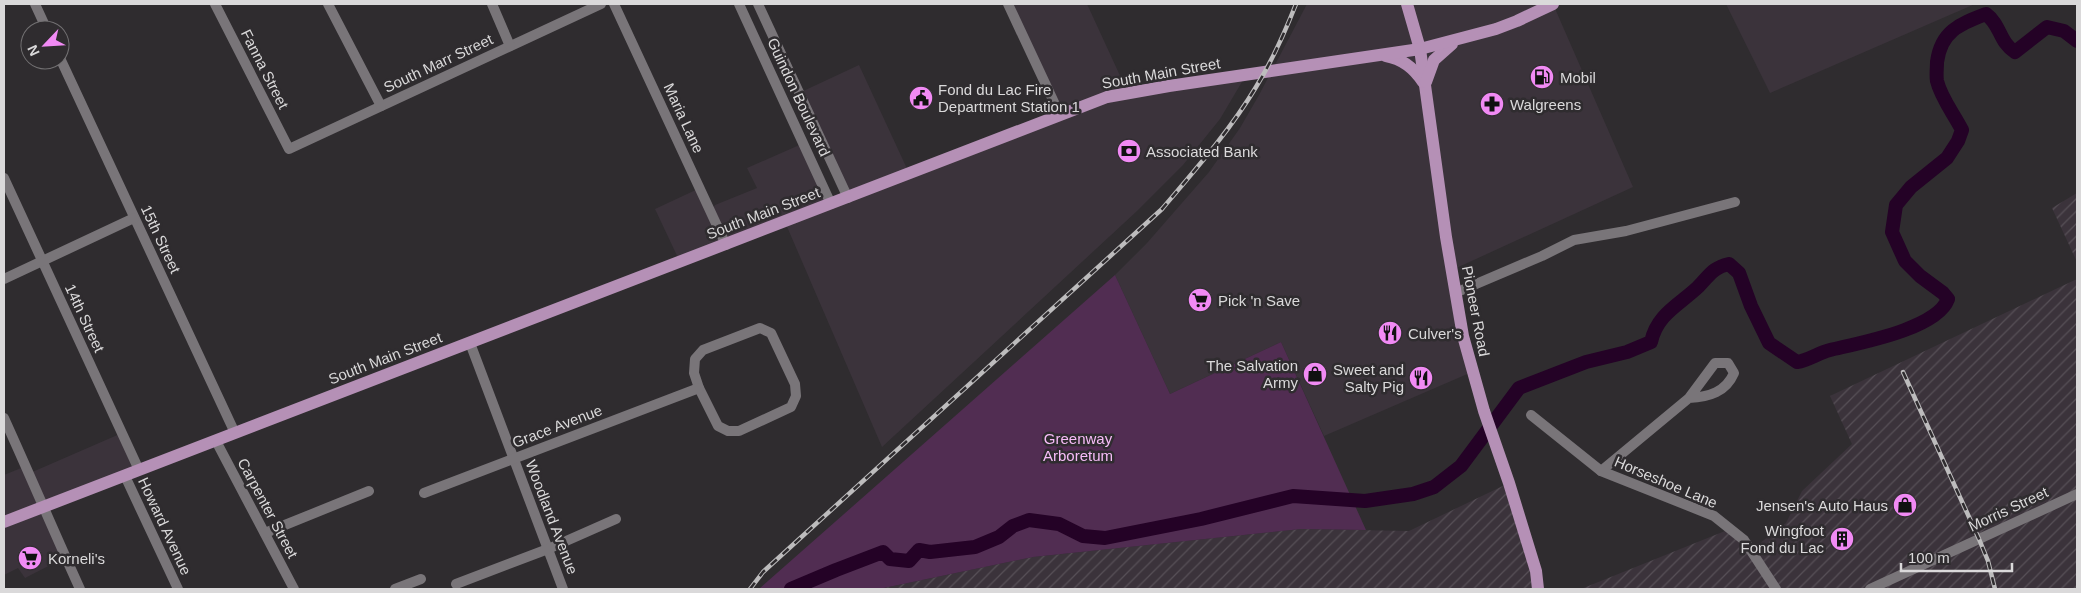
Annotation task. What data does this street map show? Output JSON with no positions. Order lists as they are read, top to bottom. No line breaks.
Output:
{"streets":{"main road":["South Main Street","Pioneer Road"],"street":["South Marr Street","Fanna Street","Guindon Boulevard","Maria Lane","15th Street","14th Street","Grace Avenue","Horseshoe Lane","Carpenter Street","Morris Street","Woodland Avenue","Howard Avenue"]},"crossings":[["South Marr Street","Fanna Street"],["South Main Street","Guindon Boulevard"],["South Main Street","Maria Lane"],["South Main Street","15th Street"],["South Main Street","Pioneer Road"],["South Main Street","14th Street"],["South Main Street","Carpenter Street"],["South Main Street","Woodland Avenue"],["South Main Street","Howard Avenue"],["Grace Avenue","Woodland Avenue"]],"parks":["Greenway Arboretum"],"places":{"fuel station":["Mobil"],"public building":["Fond du Lac Fire Department Station 1"],"pharmacy":["Walgreens"],"bank":["Associated Bank"],"supermarket":["Pick 'n Save","Korneli's"],"restaurant":["Culver's","Sweet and Salty Pig"],"shop":["The Salvation Army","Jensen's Auto Haus"],"building":["Wingfoot Fond du Lac"]},"scale_bar":"100 m","north":"bottom left"}
